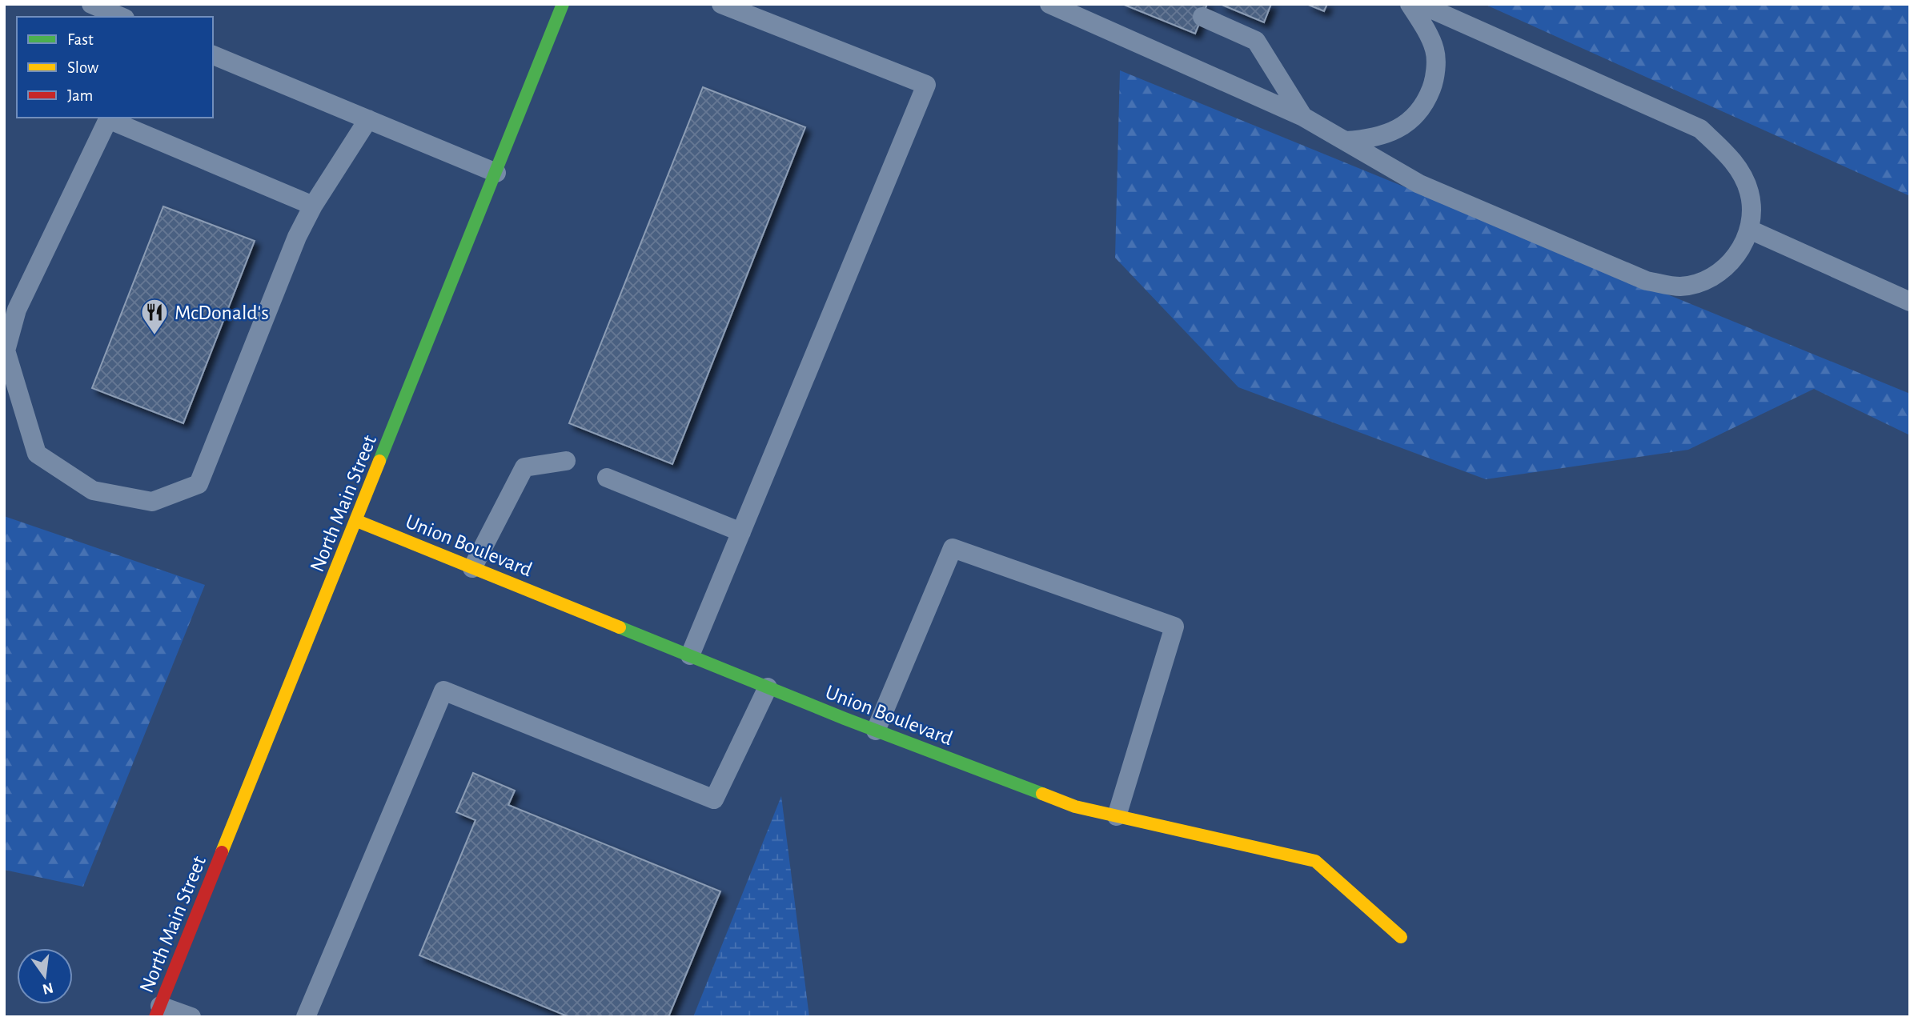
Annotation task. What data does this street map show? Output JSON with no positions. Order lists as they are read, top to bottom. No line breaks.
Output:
{"streets":{"main road":["North Main Street","Union Boulevard"]},"crossings":[["North Main Street","Union Boulevard"]],"places":{"restaurant":["McDonald's"]},"legend":["Fast","Slow","Jam"],"north":"bottom"}
